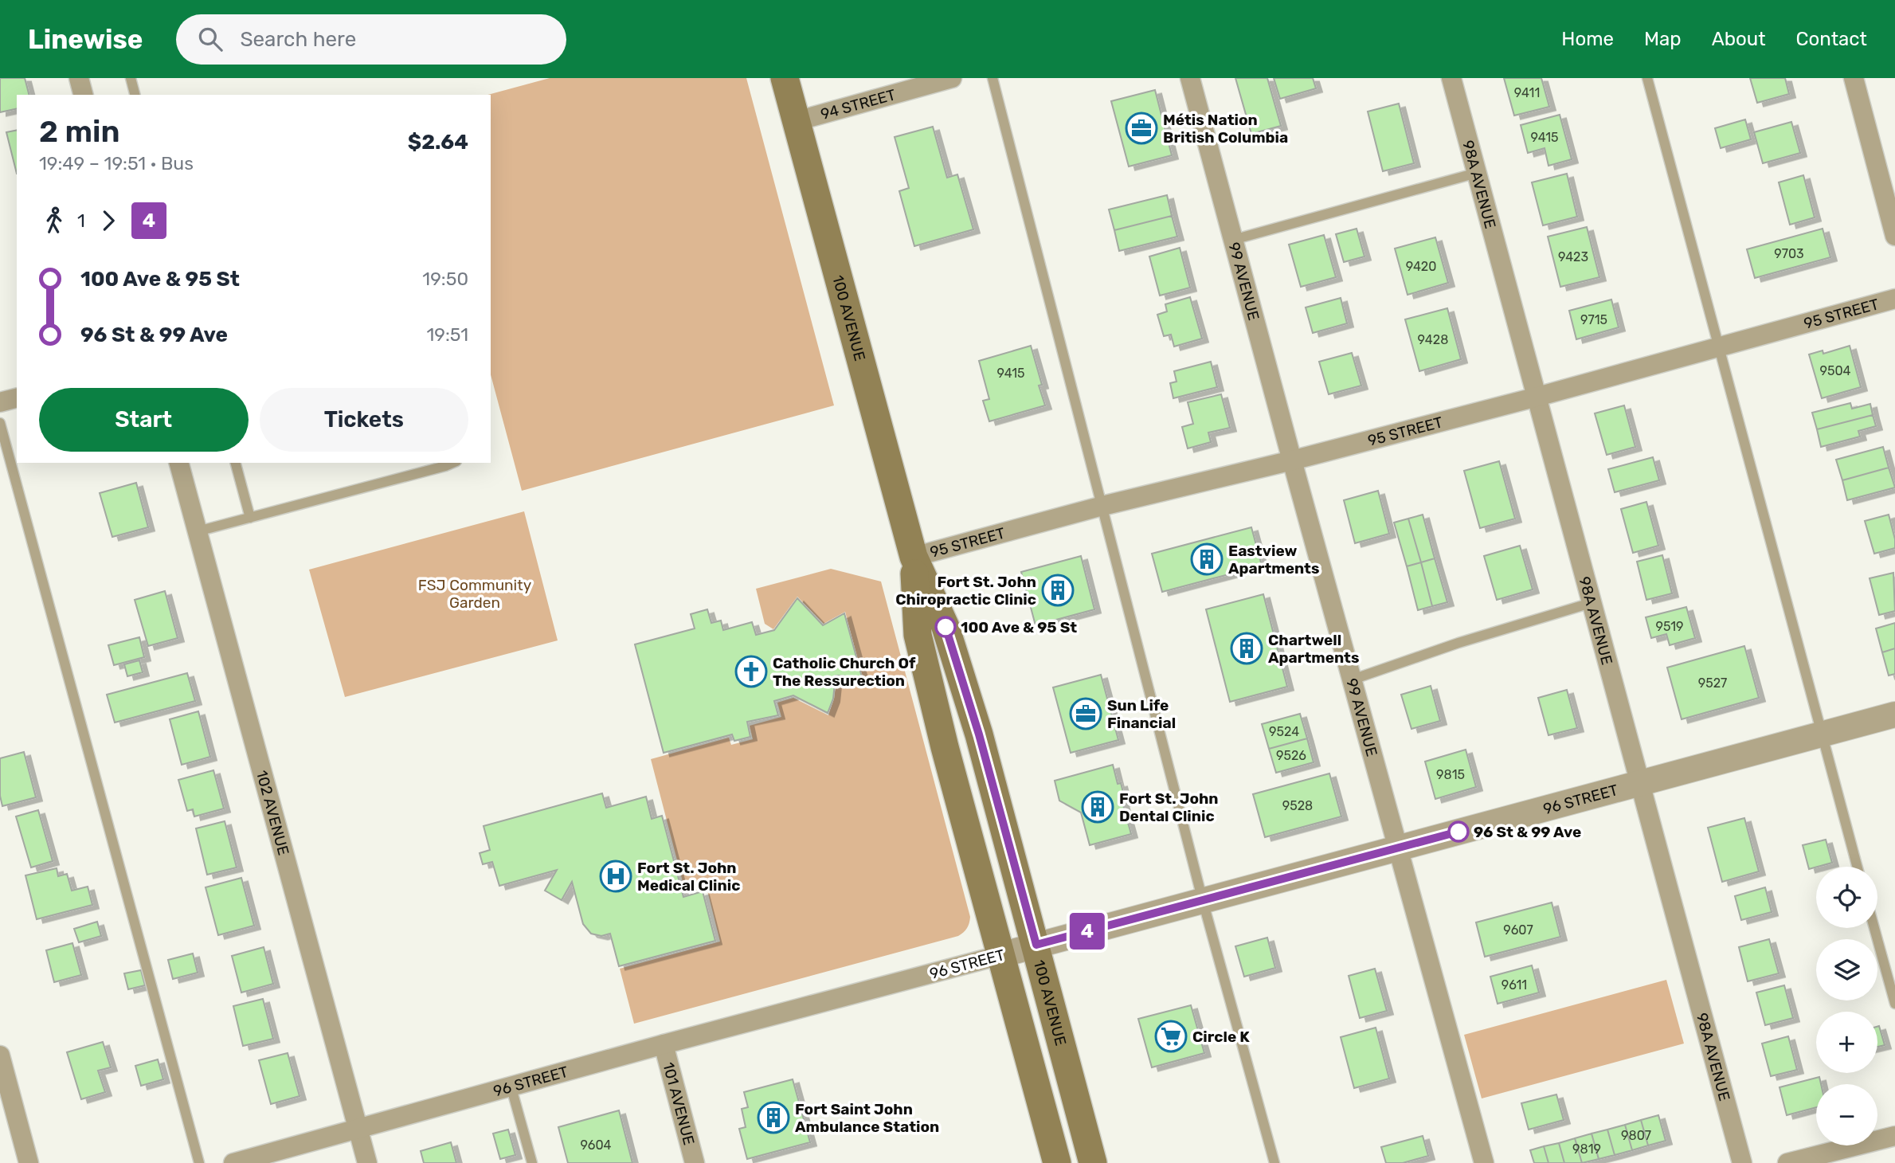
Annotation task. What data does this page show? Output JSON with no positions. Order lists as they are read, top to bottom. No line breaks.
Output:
{"streets":{"main road":["100 AVENUE"],"street":["94 STREET","98A AVENUE","99 AVENUE","95 STREET","96 STREET","102 AVENUE","101 AVENUE"]},"crossings":[["94 STREET","100 AVENUE"],["98A AVENUE","95 STREET"],["98A AVENUE","96 STREET"],["99 AVENUE","95 STREET"],["99 AVENUE","96 STREET"],["95 STREET","100 AVENUE"],["100 AVENUE","96 STREET"],["96 STREET","102 AVENUE"],["96 STREET","101 AVENUE"]],"parks":["FSJ Community Garden"],"places":{"office":["Métis Nation British Columbia","Sun Life Financial"],"building":["Eastview Apartments","Fort St. John Chiropractic Clinic","Chartwell Apartments","Fort St. John Dental Clinic","Fort Saint John Ambulance Station"],"other":["100 Ave & 95 St","96 St & 99 Ave"],"church":["Catholic Church Of The Ressurection"],"hospital":["Fort St. John Medical Clinic"],"supermarket":["Circle K"]},"lines":["bus line 4"],"house_numbers":["9411","9415","9703","9423","9420","9715","9428","9504","9415","9519","9527","9524","9526","9815","9528","9607","9611","9807","9604","9819"],"page":{"header":"Linewise","search":"Search here","nav":["Home","Map","About","Contact"],"on_map":"4","heading":["2 min","19:49 – 19:51 · Bus","$2.64"],"legs":["1","4"],"list":[{"name":"100 Ave & 95 St","value":"19:50"},{"name":"96 St & 99 Ave","value":"19:51"}],"buttons":["Start","Tickets"],"map_buttons":["+","−"]}}
